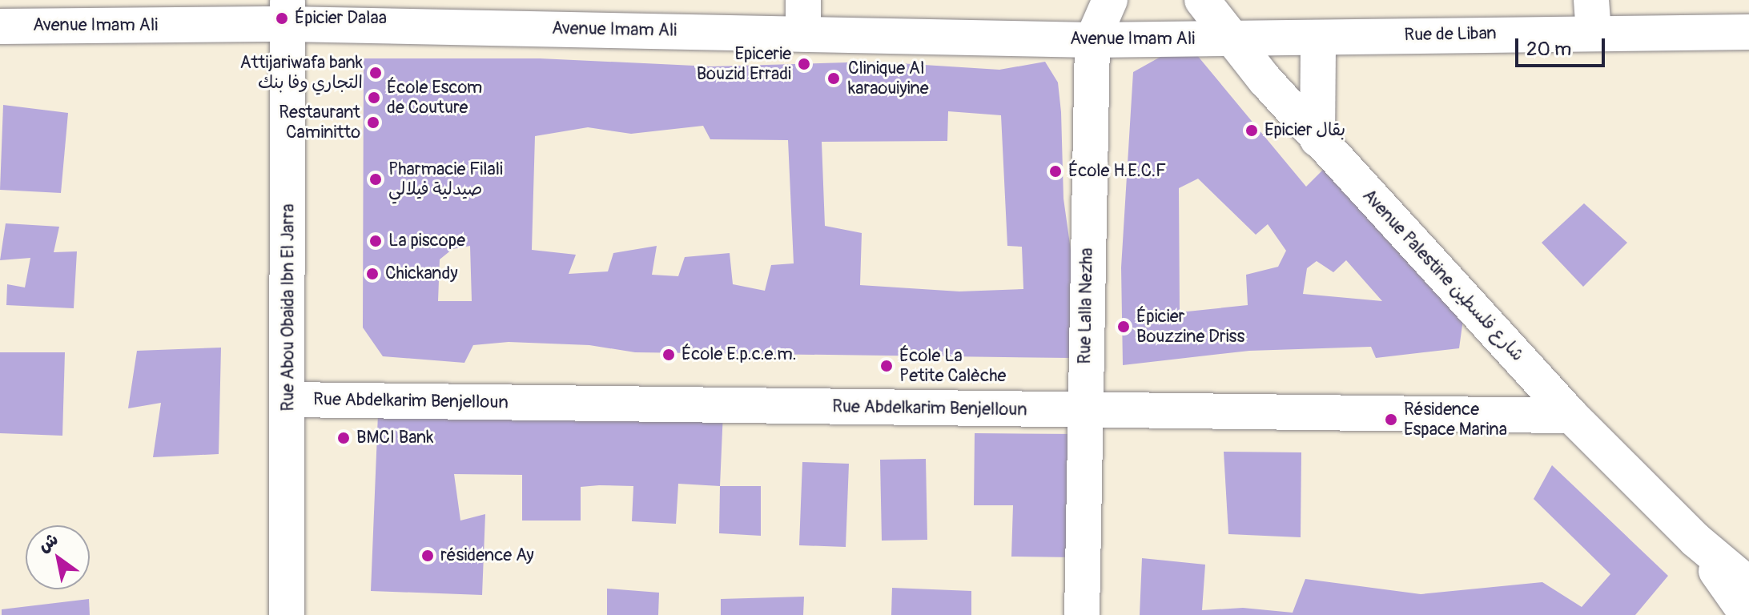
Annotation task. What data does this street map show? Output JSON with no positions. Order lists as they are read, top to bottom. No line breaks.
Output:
{"streets":{"street":["Avenue Imam Ali","Rue de Liban","Avenue Palestine شارع فلسطين","Rue Lalla Nezha","Rue Abou Obaida Ibn El Jarra","Rue Abdelkarim Benjelloun"]},"crossings":[["Avenue Imam Ali","Rue de Liban"],["Avenue Imam Ali","Avenue Palestine شارع فلسطين"],["Avenue Imam Ali","Rue Lalla Nezha"],["Avenue Imam Ali","Rue Abou Obaida Ibn El Jarra"],["Rue de Liban","Avenue Palestine شارع فلسطين"],["Avenue Palestine شارع فلسطين","Rue Abdelkarim Benjelloun"],["Rue Lalla Nezha","Rue Abdelkarim Benjelloun"],["Rue Abou Obaida Ibn El Jarra","Rue Abdelkarim Benjelloun"]],"places":["Épicier Dalaa","Epicerie Bouzid Erradi","Attijariwafa bank التجاري وفا بنك","Clinique Al karaouiyine","École Escom de Couture","Restaurant Caminitto","Epicier بقال","École H.E.C.F","Pharmacie Filali صيدلية فيلالي","La piscope","Chickandy","Épicier Bouzzine Driss","École E.p.c.e.m.","École La Petite Calèche","Résidence Espace Marina","BMCI Bank","résidence Ay"],"scale_bar":"20 m","north":"top left"}
